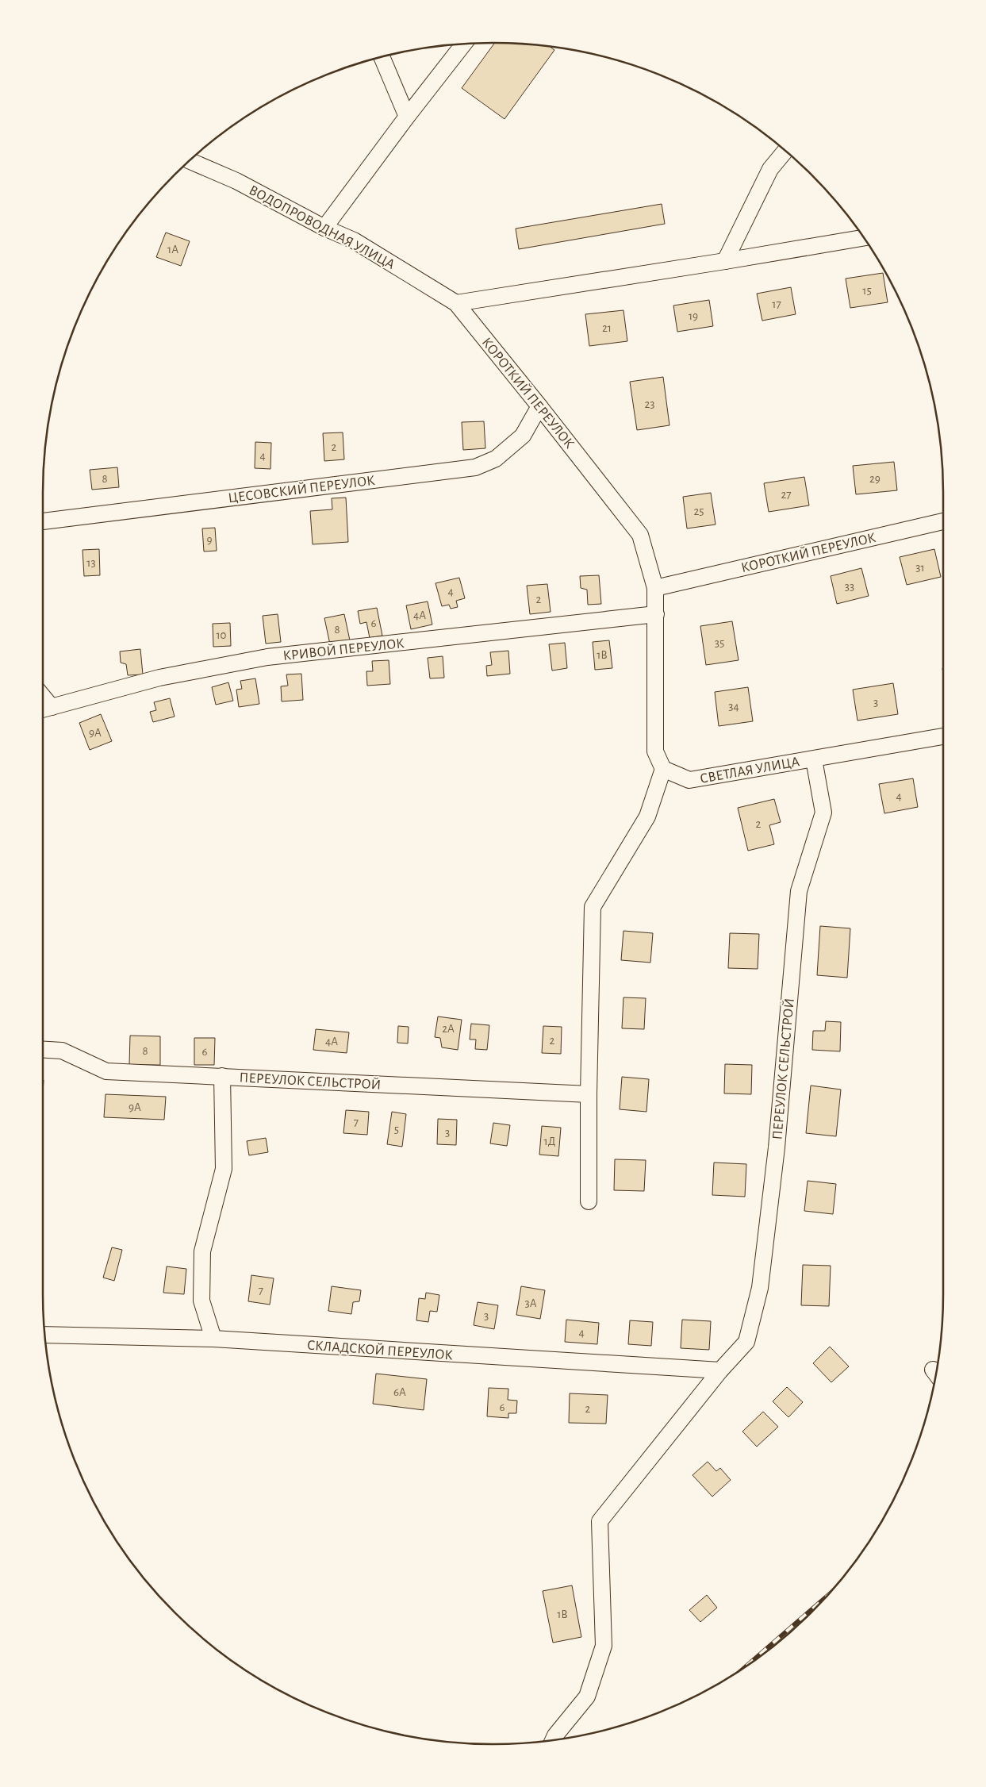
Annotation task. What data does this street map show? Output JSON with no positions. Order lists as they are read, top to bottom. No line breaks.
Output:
{"streets":{"street":["ВОДОПРОВОДНАЯ УЛИЦА","КОРОТКИЙ ПЕРЕУЛОК","ЦЕСОВСКИЙ ПЕРЕУЛОК","КРИВОЙ ПЕРЕУЛОК","СВЕТЛАЯ УЛИЦА","ПЕРЕУЛОК СЕЛЬСТРОЙ","СКЛАДСКОЙ ПЕРЕУЛОК"]},"crossings":[["ВОДОПРОВОДНАЯ УЛИЦА","КОРОТКИЙ ПЕРЕУЛОК"],["КОРОТКИЙ ПЕРЕУЛОК","ЦЕСОВСКИЙ ПЕРЕУЛОК"],["СВЕТЛАЯ УЛИЦА","ПЕРЕУЛОК СЕЛЬСТРОЙ"],["ПЕРЕУЛОК СЕЛЬСТРОЙ","СКЛАДСКОЙ ПЕРЕУЛОК"]],"house_numbers":["1А","15","17","19","21","23","2","4","8","29","27","25","9","13","31","33","4","2","4А","6","8","10","35","1В","3","34","9А","4","2","2А","2","4А","8","6","9А","7","5","3","1Д","7","3А","3","4","6А","6","2","1В"]}
